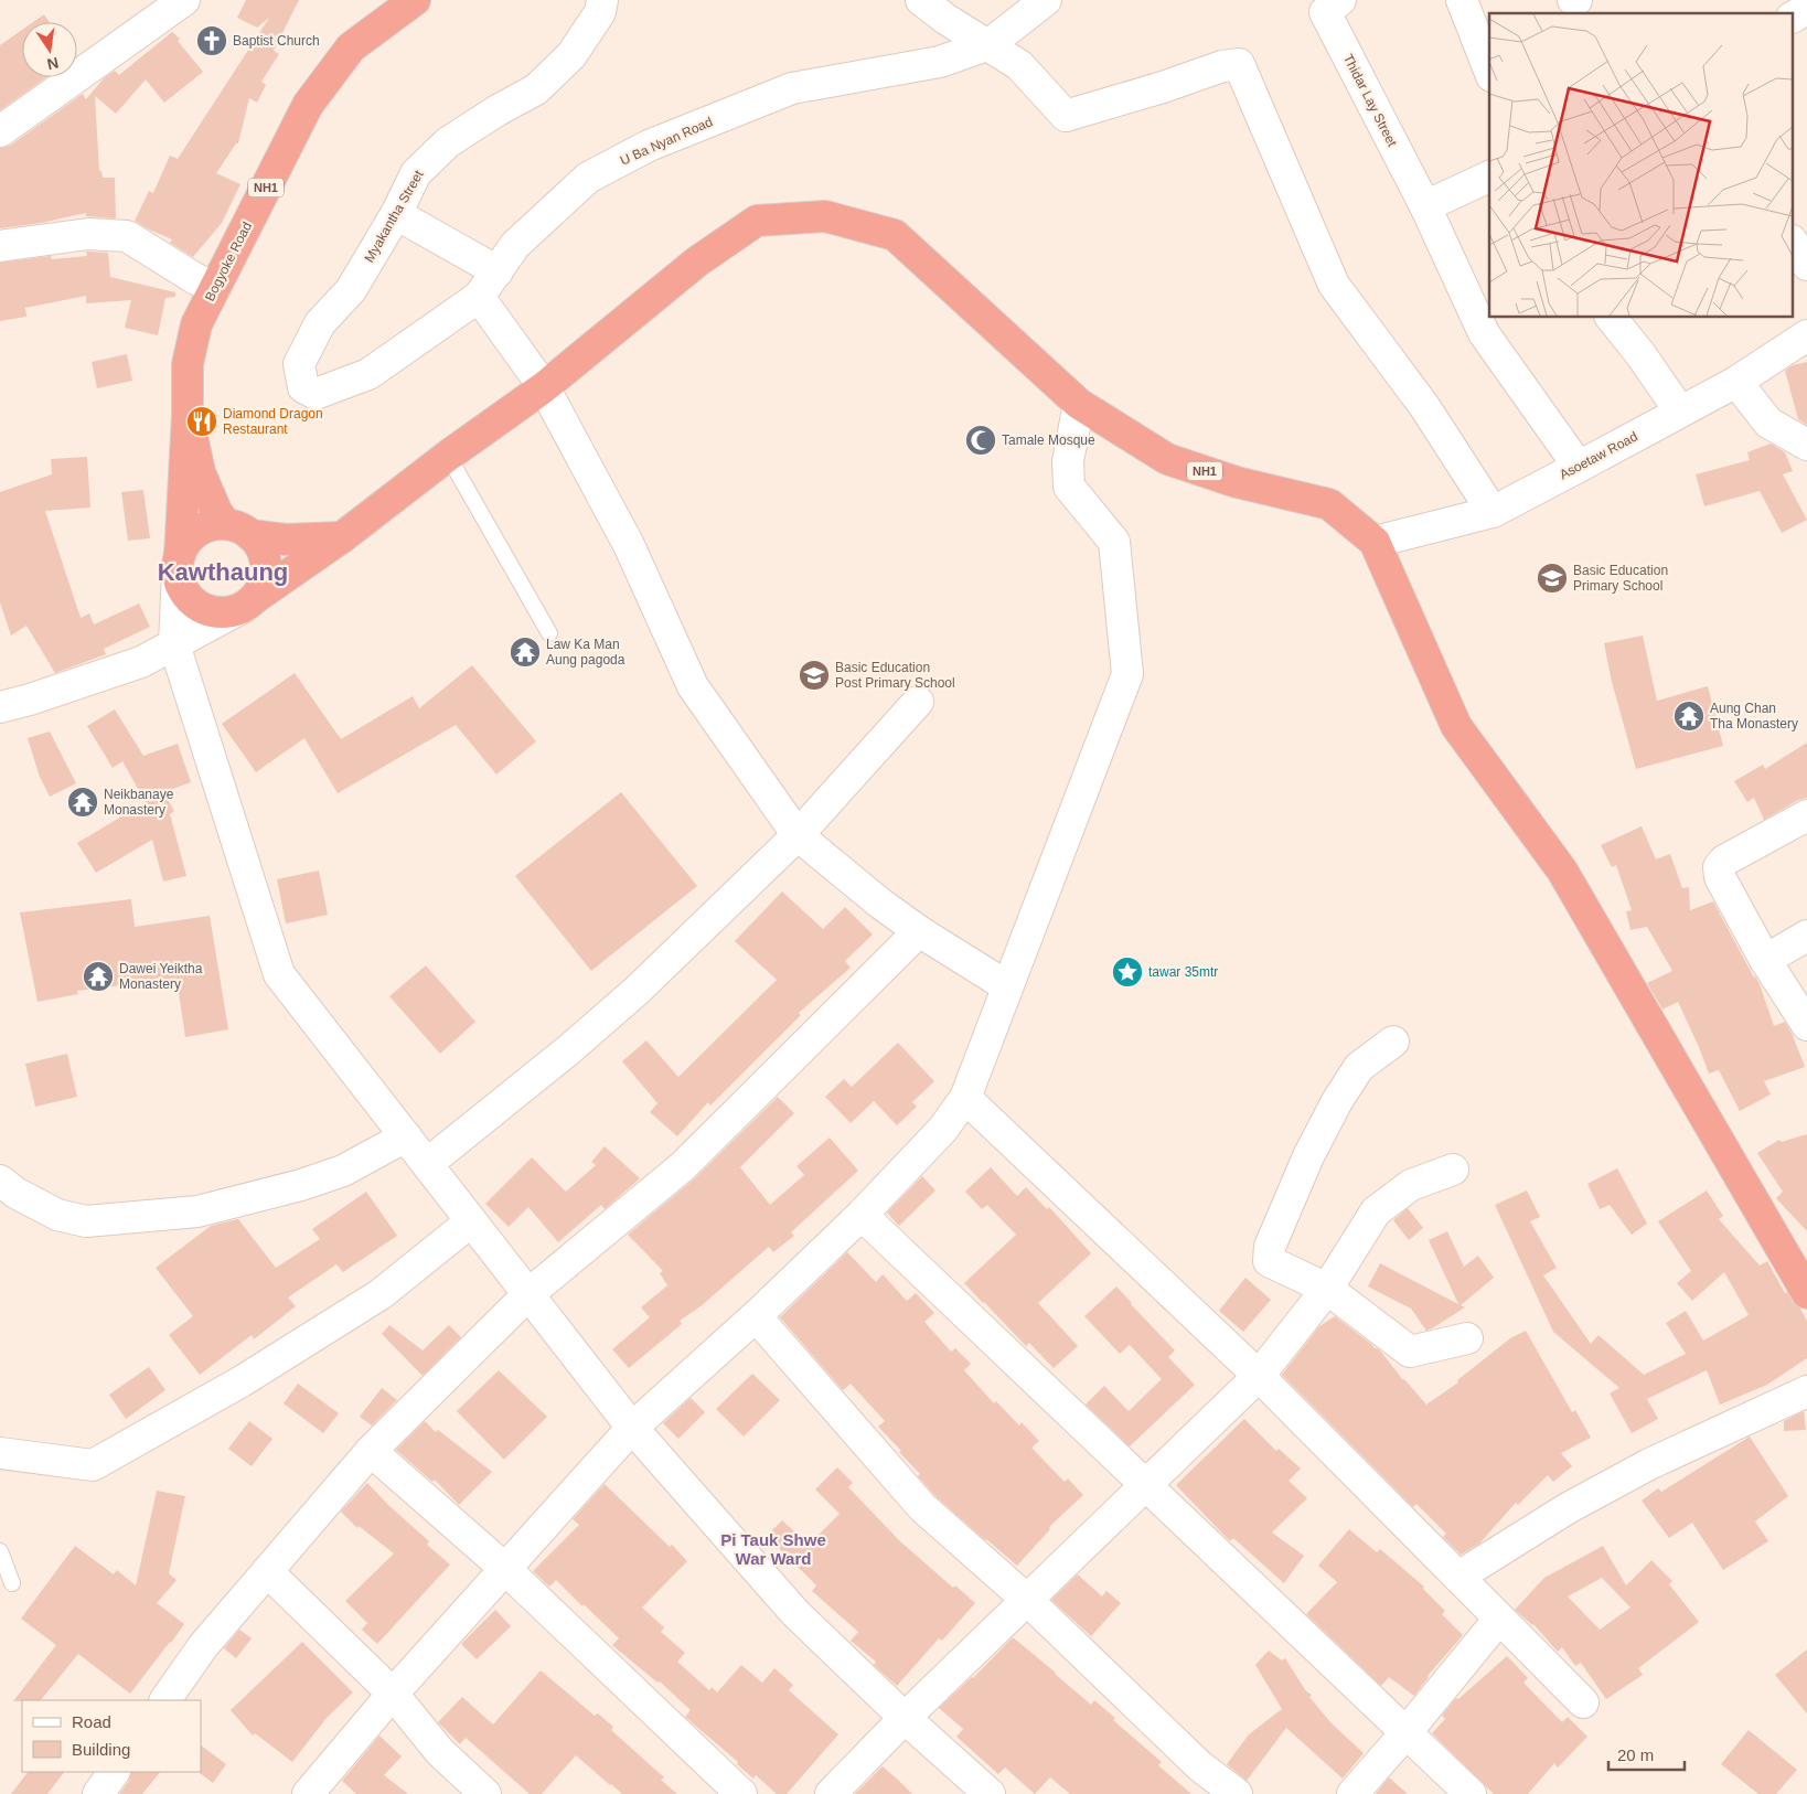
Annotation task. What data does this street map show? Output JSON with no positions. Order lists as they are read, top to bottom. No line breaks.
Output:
{"streets":{"highway":["NH1","Bogyoke Road"],"street":["Thidar Lay Street","U Ba Nyan Road","Myakantha Street","Asoetaw Road"]},"crossings":[["U Ba Nyan Road","Myakantha Street"],["NH1","Bogyoke Road"],["NH1","Asoetaw Road"]],"districts":["Kawthaung","Pi Tauk Shwe War Ward"],"places":{"church":["Baptist Church"],"restaurant":["Diamond Dragon Restaurant"],"mosque":["Tamale Mosque"],"school or university":["Basic Education Primary School","Basic Education Post Primary School"],"temple":["Law Ka Man Aung pagoda","Aung Chan Tha Monastery","Neikbanaye Monastery","Dawei Yeiktha Monastery"],"place":["tawar 35mtr"]},"legend":["Road","Building"],"scale_bar":"20 m","north":"bottom"}
